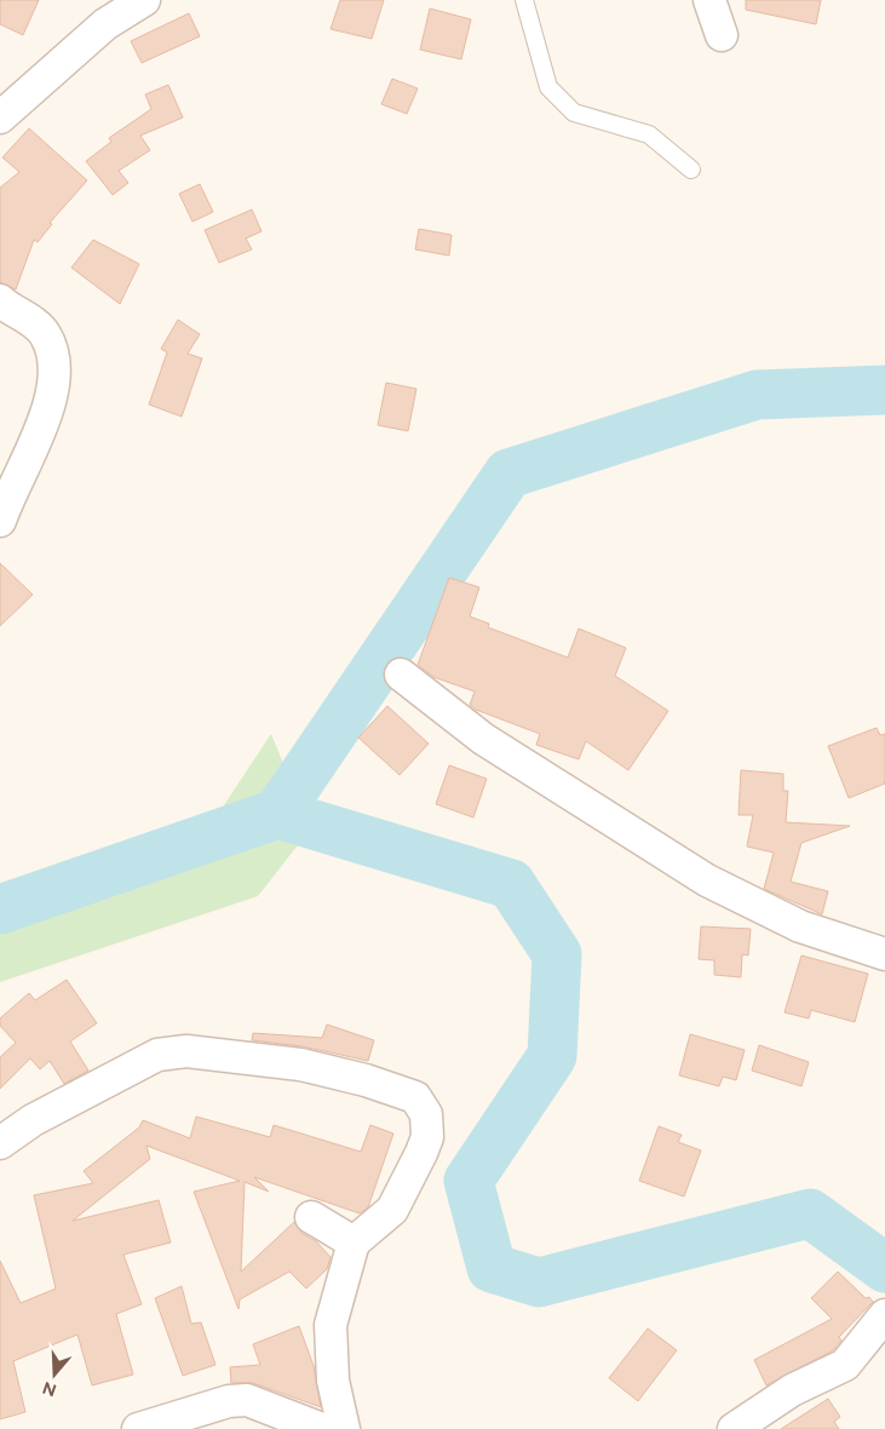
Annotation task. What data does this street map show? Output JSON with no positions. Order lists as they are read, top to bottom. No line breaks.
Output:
{"north":"bottom"}
